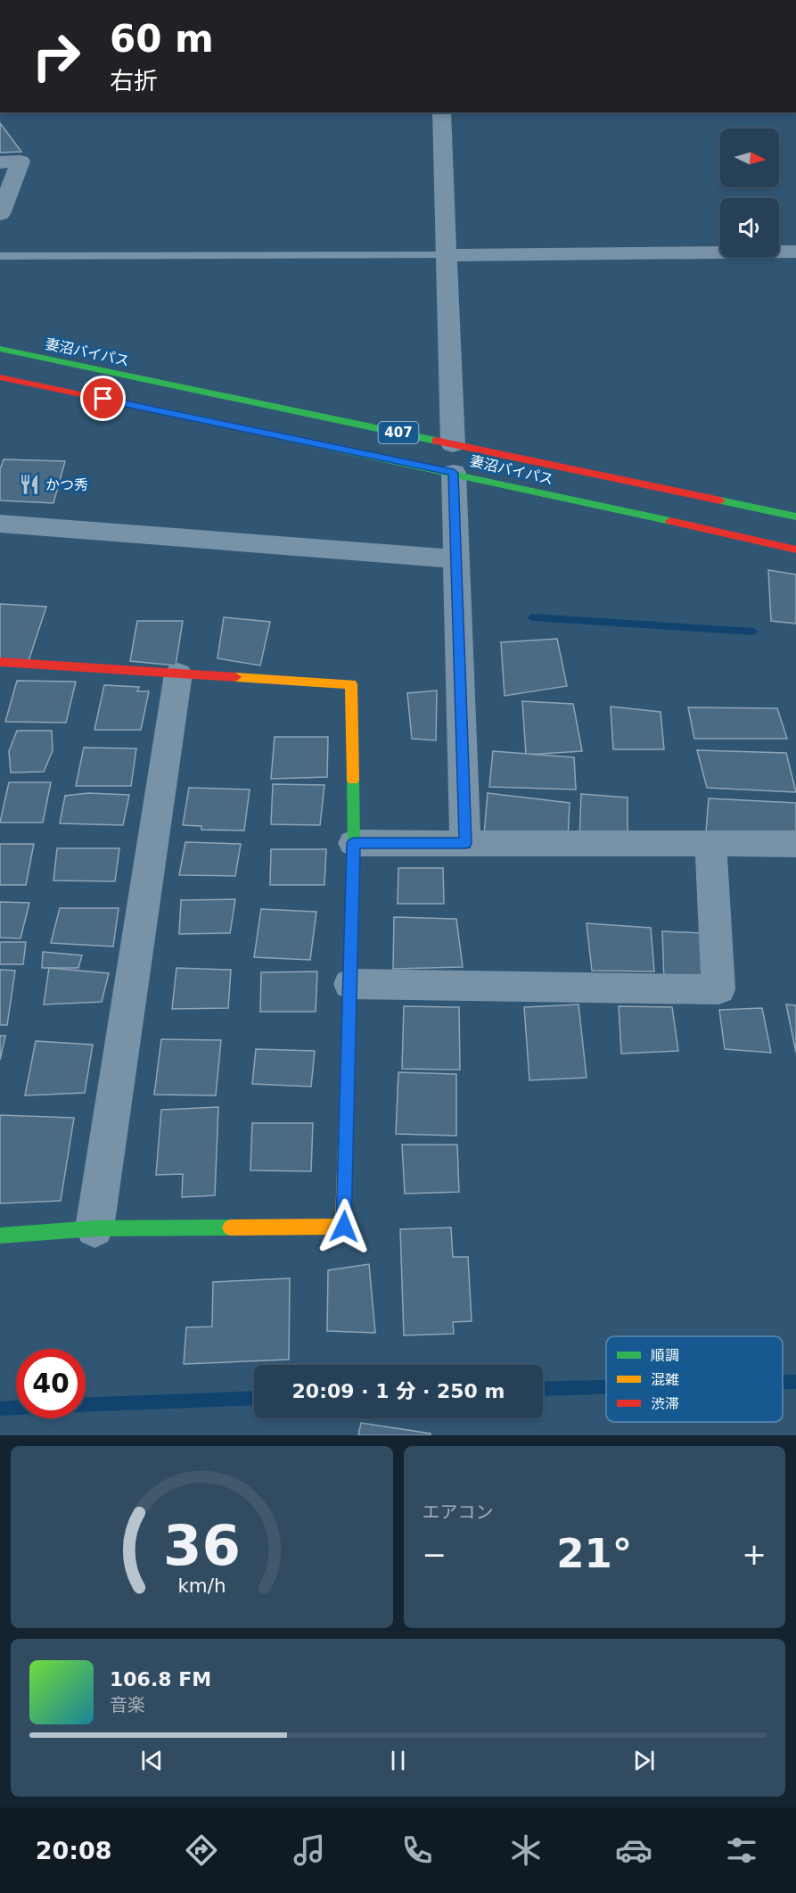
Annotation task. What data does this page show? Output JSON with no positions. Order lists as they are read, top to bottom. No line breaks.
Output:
{"streets":{"main road":["妻沼バイパス","407"]},"places":{"restaurant":["かつ秀"]},"legend":["順調","混雑","渋滞"],"north":"right","page":{"turn":["60 m","右折"],"limit":"40","trip":"20:09 · 1 分 · 250 m","tile":"エアコン","heat":["−","21°","+"],"song":["106.8 FM","音楽"],"tabs":"20:08","gauge":["36","km/h"]}}
